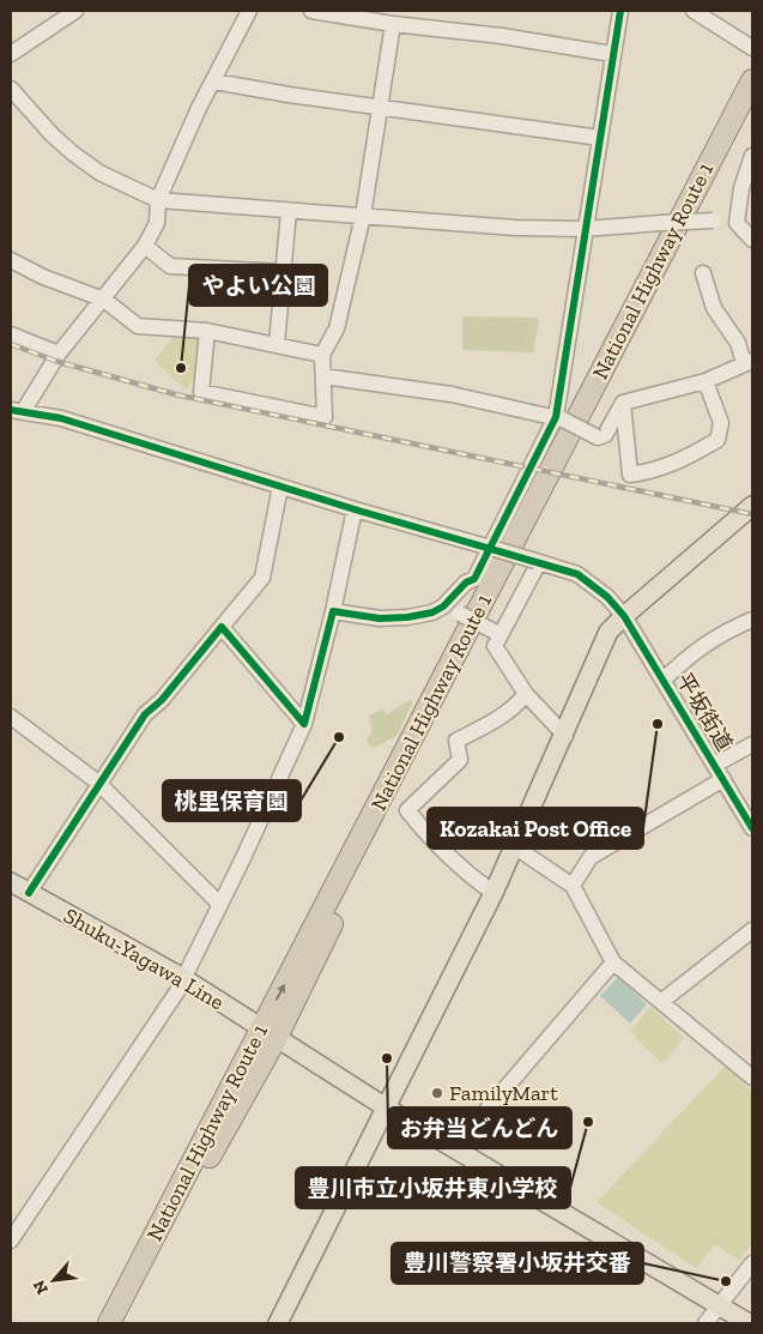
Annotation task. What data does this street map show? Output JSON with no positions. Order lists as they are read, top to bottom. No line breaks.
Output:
{"streets":{"highway":["National Highway Route 1"],"main road":["Shuku-Yagawa Line"],"street":["平坂街道"]},"crossings":[["National Highway Route 1","Shuku-Yagawa Line"]],"places":["やよい公園","Kozakai Post Office","桃里保育園","お弁当どんどん","FamilyMart","豊川市立小坂井東小学校","豊川警察署小坂井交番"],"north":"bottom left"}
